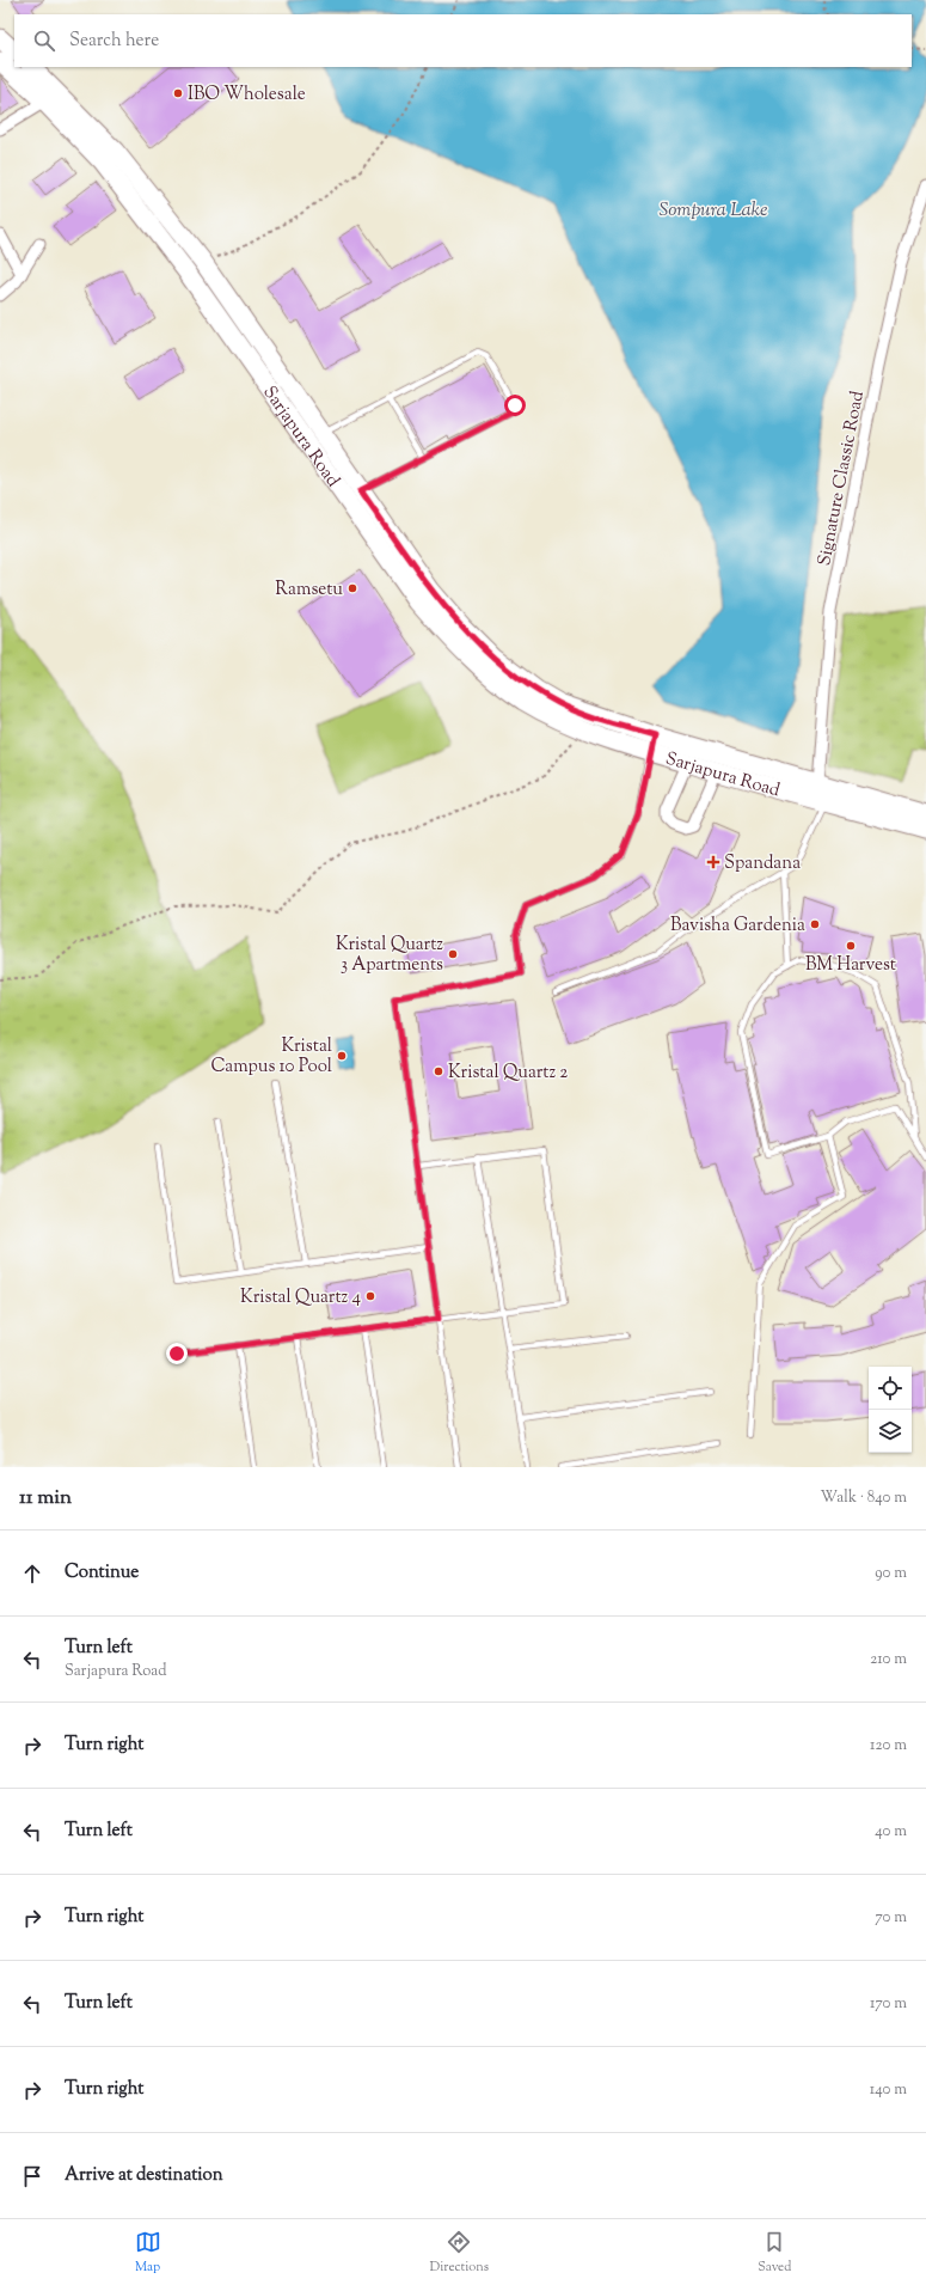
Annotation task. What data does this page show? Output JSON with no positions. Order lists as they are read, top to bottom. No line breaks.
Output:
{"streets":{"main road":["Sarjapura Road"],"street":["Signature Classic Road"]},"crossings":[["Sarjapura Road","Signature Classic Road"]],"water":["Sompura Lake"],"places":{"other":["IBO Wholesale","Ramsetu","Bavisha Gardenia","BM Harvest","Kristal Quartz 3 Apartments","Kristal Campus 10 Pool","Kristal Quartz 2","Kristal Quartz 4"],"health":["Spandana"]},"page":{"search":"Search here","heading":["11 min","Walk · 840 m"],"list":[["Continue","90 m"],["Turn left","Sarjapura Road","210 m"],["Turn right","120 m"],["Turn left","40 m"],["Turn right","70 m"],["Turn left","170 m"],["Turn right","140 m"],"Arrive at destination"],"nav":["Map","Directions","Saved"]}}
